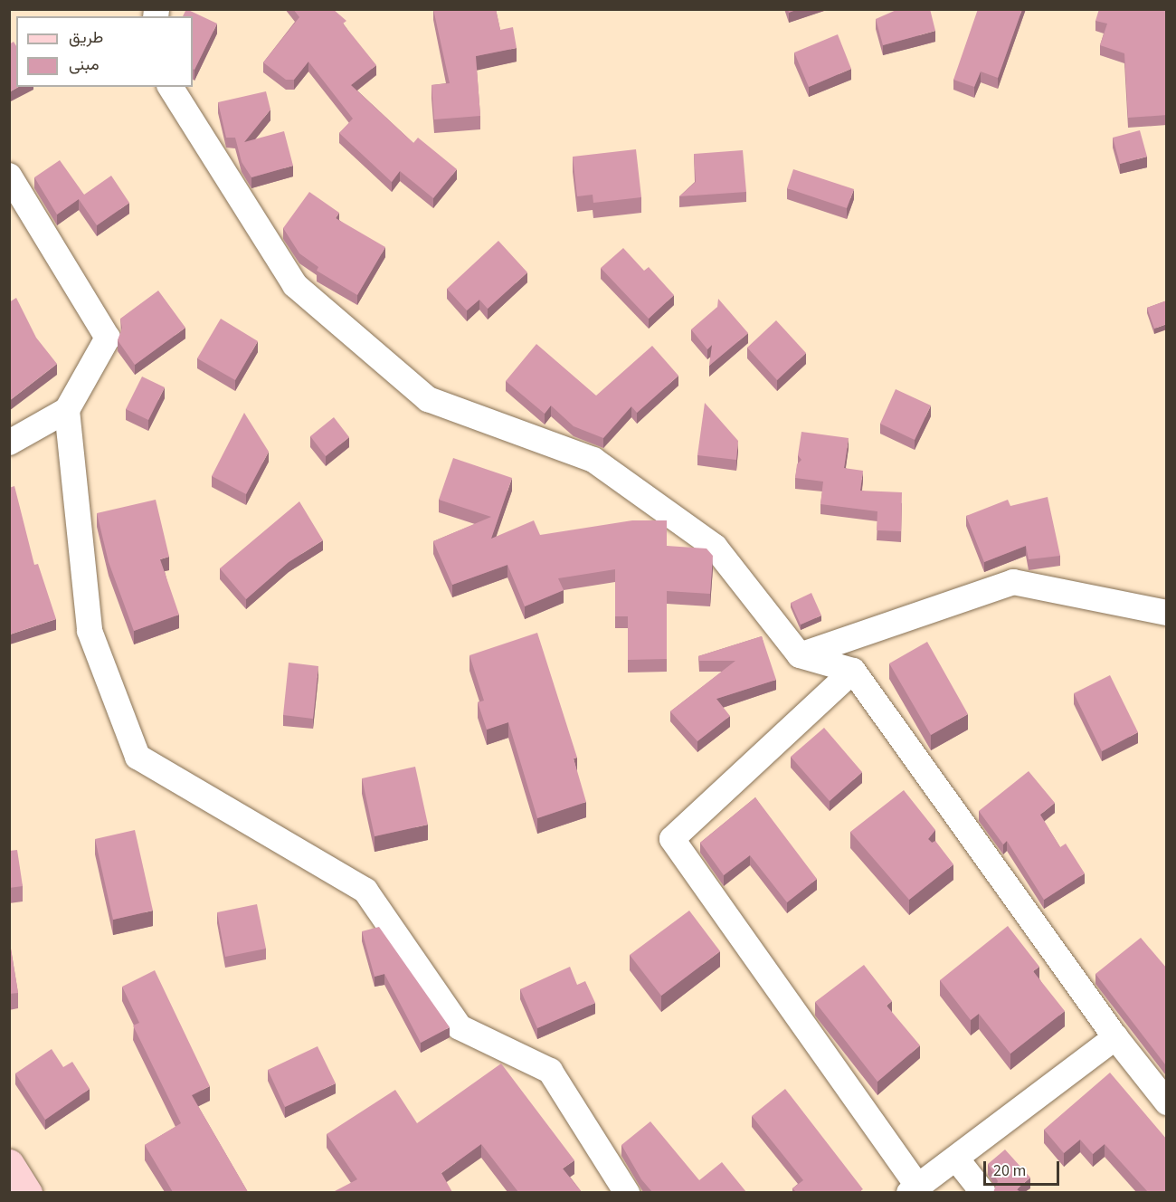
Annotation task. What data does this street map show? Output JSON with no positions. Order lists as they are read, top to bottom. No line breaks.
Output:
{"legend":["طريق","مبنى"],"scale_bar":"20 m"}
